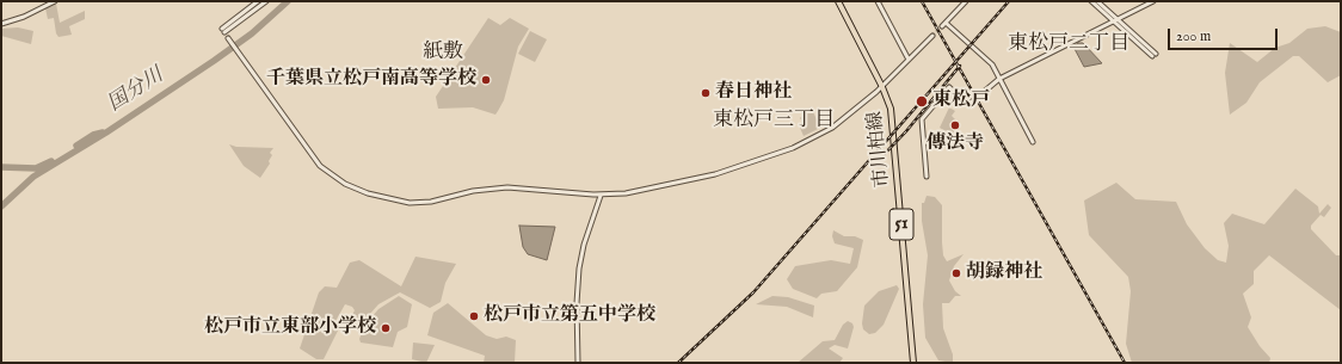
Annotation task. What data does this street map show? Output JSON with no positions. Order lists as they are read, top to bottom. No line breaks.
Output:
{"streets":{"main road":["市川柏線","51"]},"districts":["東松戸二丁目","紙敷","東松戸三丁目"],"water":["国分川"],"places":["千葉県立松戸南高等学校","春日神社","東松戸","傳法寺","胡録神社","松戸市立第五中学校","松戸市立東部小学校"],"scale_bar":"200 m"}
